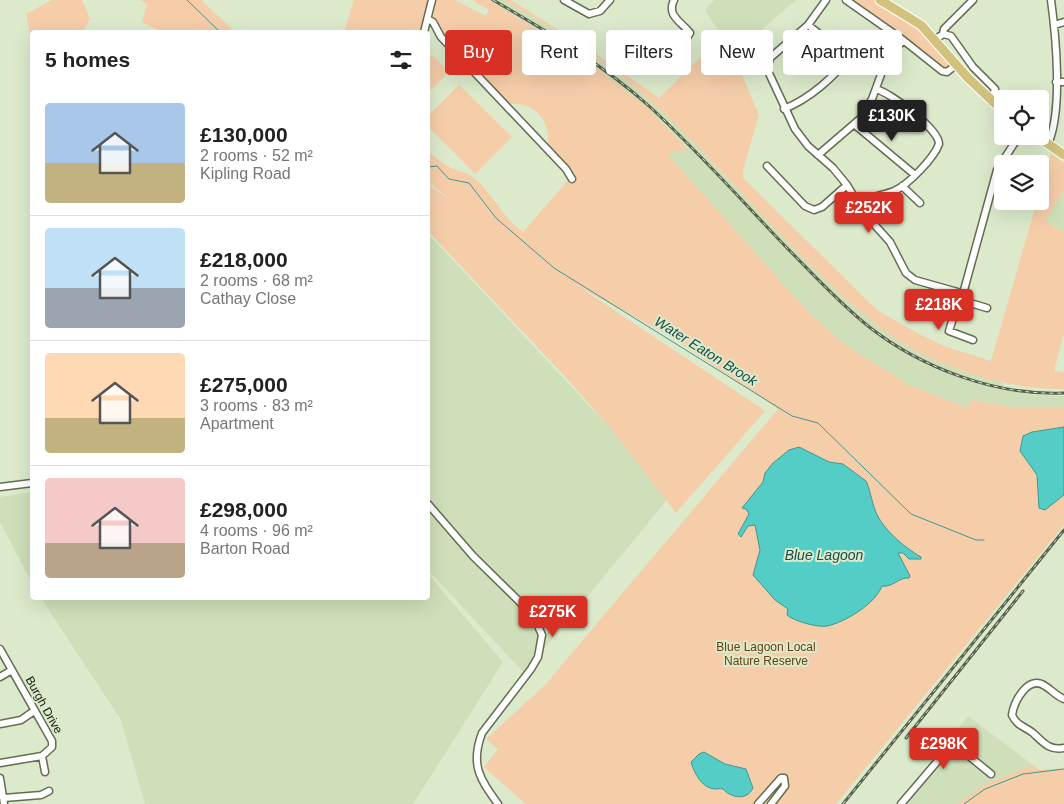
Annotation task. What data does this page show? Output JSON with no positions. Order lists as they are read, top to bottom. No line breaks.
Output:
{"streets":{"street":["Burgh Drive"]},"water":["Water Eaton Brook","Blue Lagoon"],"parks":["Blue Lagoon Local Nature Reserve"],"page":{"chip":["Buy","Rent","Filters","New","Apartment"],"heading":"5 homes","list":[{"name":"£130,000","note":"2 rooms · 52 m² · Kipling Road"},{"name":"£218,000","note":"2 rooms · 68 m² · Cathay Close"},{"name":"£275,000","note":"3 rooms · 83 m² · Apartment"},{"name":"£298,000","note":"4 rooms · 96 m² · Barton Road"}],"price":["£130K","£252K","£218K","£275K","£298K"]}}
